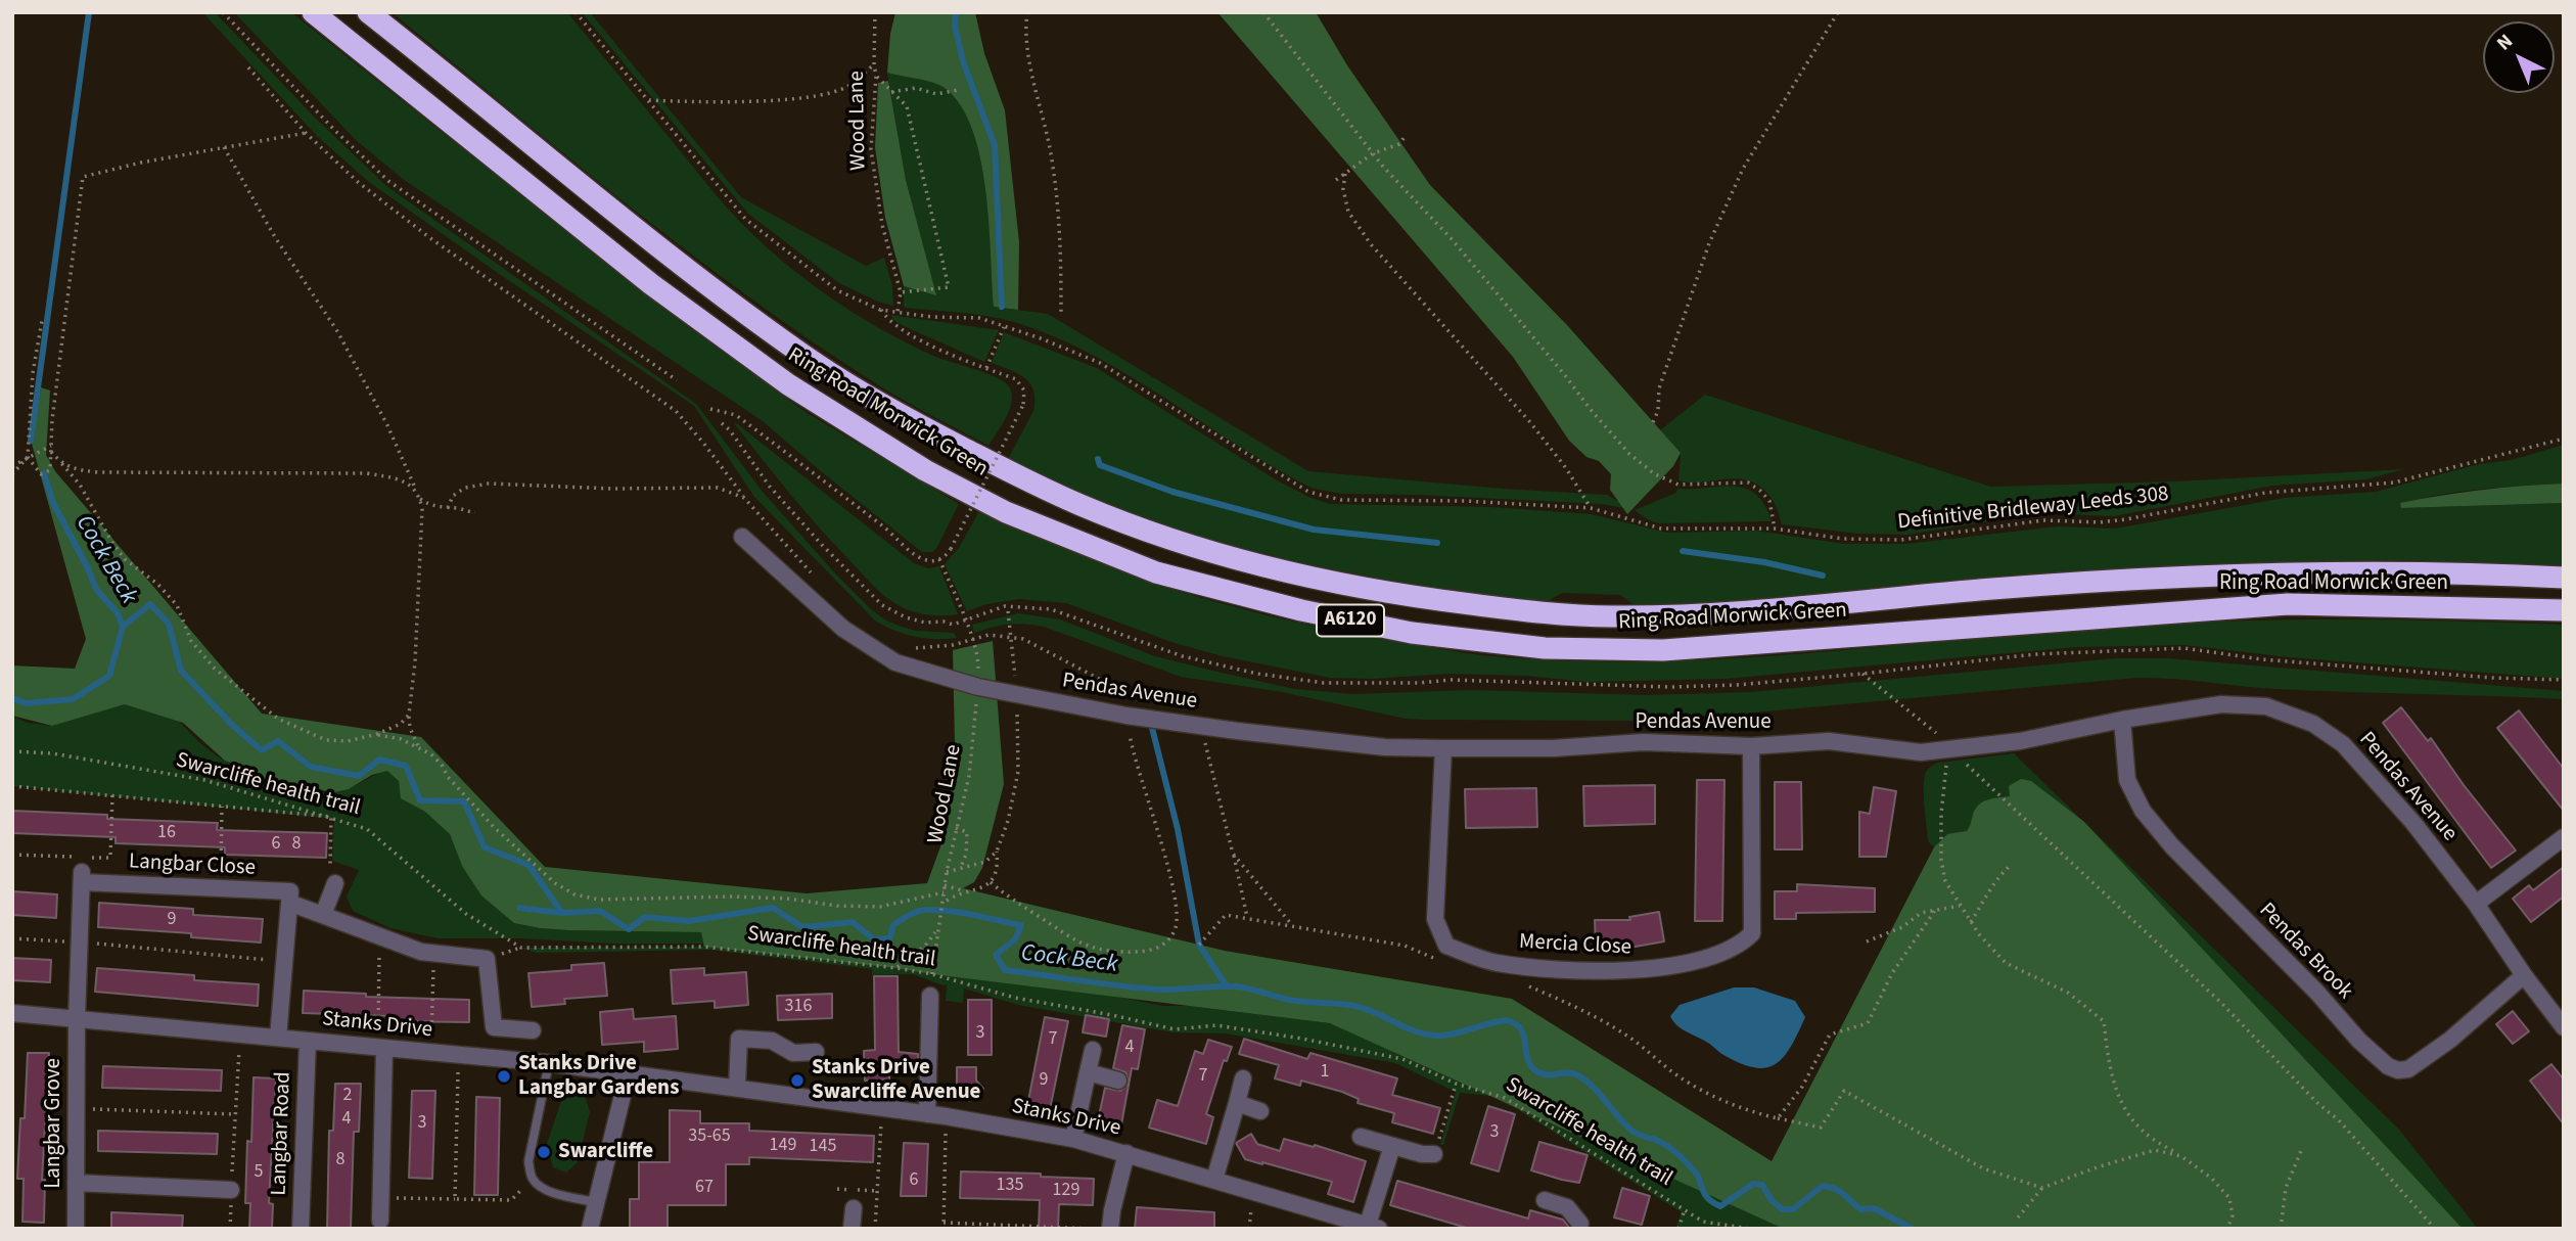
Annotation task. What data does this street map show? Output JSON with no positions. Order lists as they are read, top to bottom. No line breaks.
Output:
{"streets":{"highway":["Ring Road Morwick Green","A6120"],"street":["Pendas Avenue","Langbar Close","Mercia Close","Pendas Brook","Stanks Drive","Langbar Grove","Langbar Road"],"path":["Wood Lane","Definitive Bridleway Leeds 308","Swarcliffe health trail"]},"crossings":[["Wood Lane","Definitive Bridleway Leeds 308"],["Wood Lane","Pendas Avenue"],["Wood Lane","Swarcliffe health trail"],["Pendas Avenue","Mercia Close"],["Pendas Avenue","Pendas Brook"],["Langbar Close","Langbar Grove"],["Stanks Drive","Langbar Grove"],["Stanks Drive","Langbar Road"]],"water":["Cock Beck"],"places":["Stanks Drive Langbar Gardens","Stanks Drive Swarcliffe Avenue","Swarcliffe"],"house_numbers":["16","6","8","9","316","3","7","4","1","7","9","2","4","3","3","35-65","149","145","8","5","6","135","67","129"],"north":"top left"}
